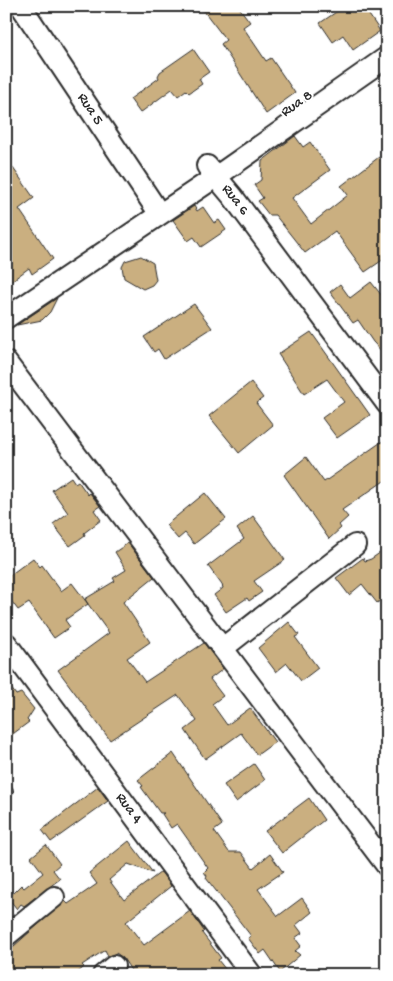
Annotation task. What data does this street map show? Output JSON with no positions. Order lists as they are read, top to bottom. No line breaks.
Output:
{"streets":{"street":["Rua 8","Rua 5","Rua 6","Rua 4"]},"crossings":[["Rua 8","Rua 6"],["Rua 5","Rua 6"]]}
